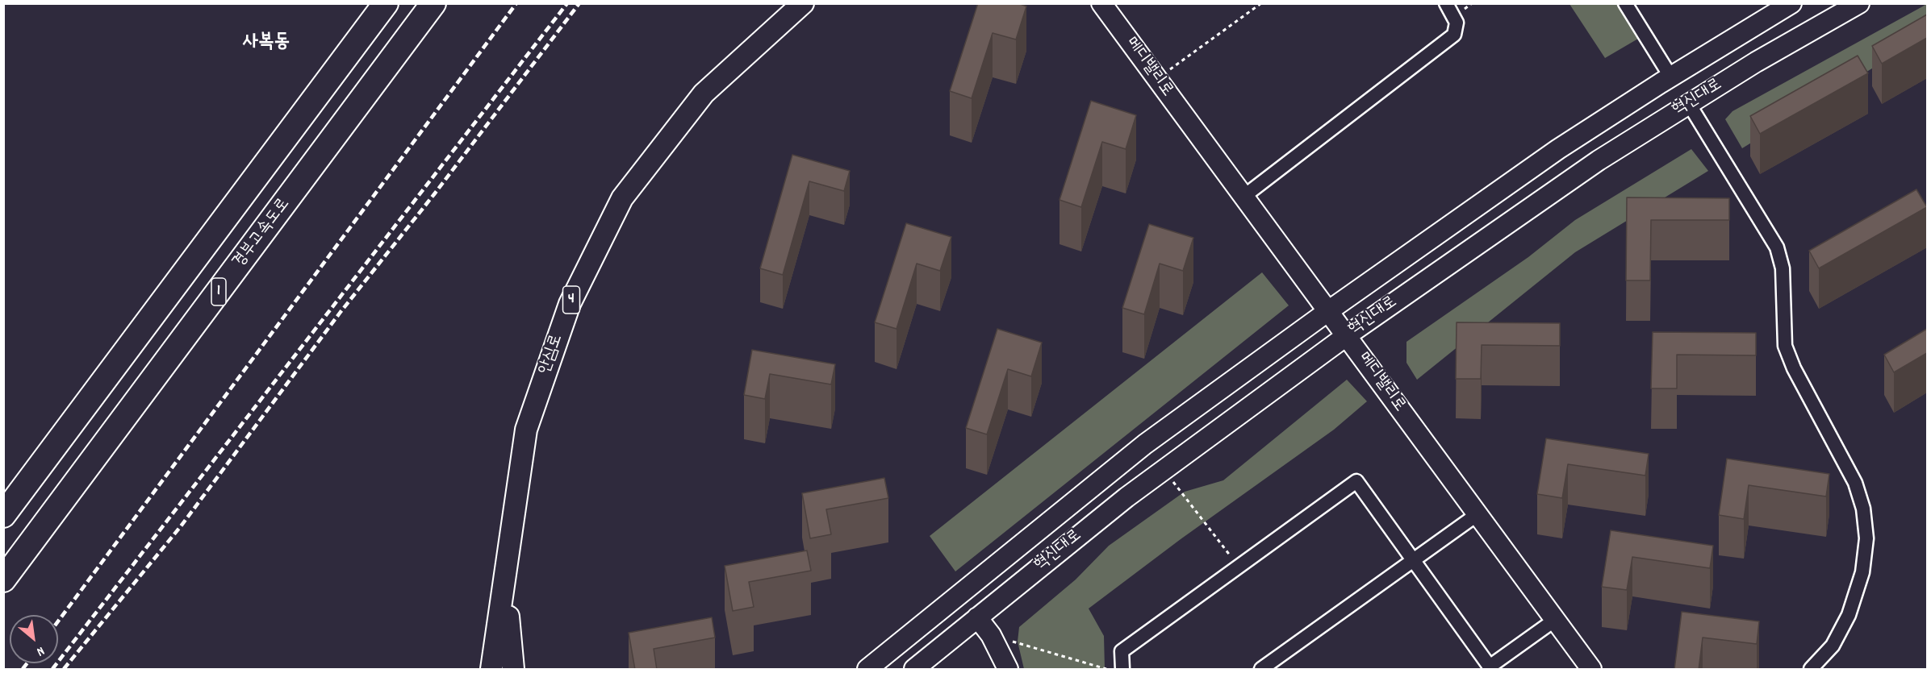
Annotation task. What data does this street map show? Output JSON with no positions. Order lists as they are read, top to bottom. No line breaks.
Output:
{"streets":{"highway":["경부고속도로","1"],"main road":["메디밸리로","혁신대로","4","안심로"]},"crossings":[["메디밸리로","혁신대로"]],"districts":["사복동"],"north":"bottom right"}
